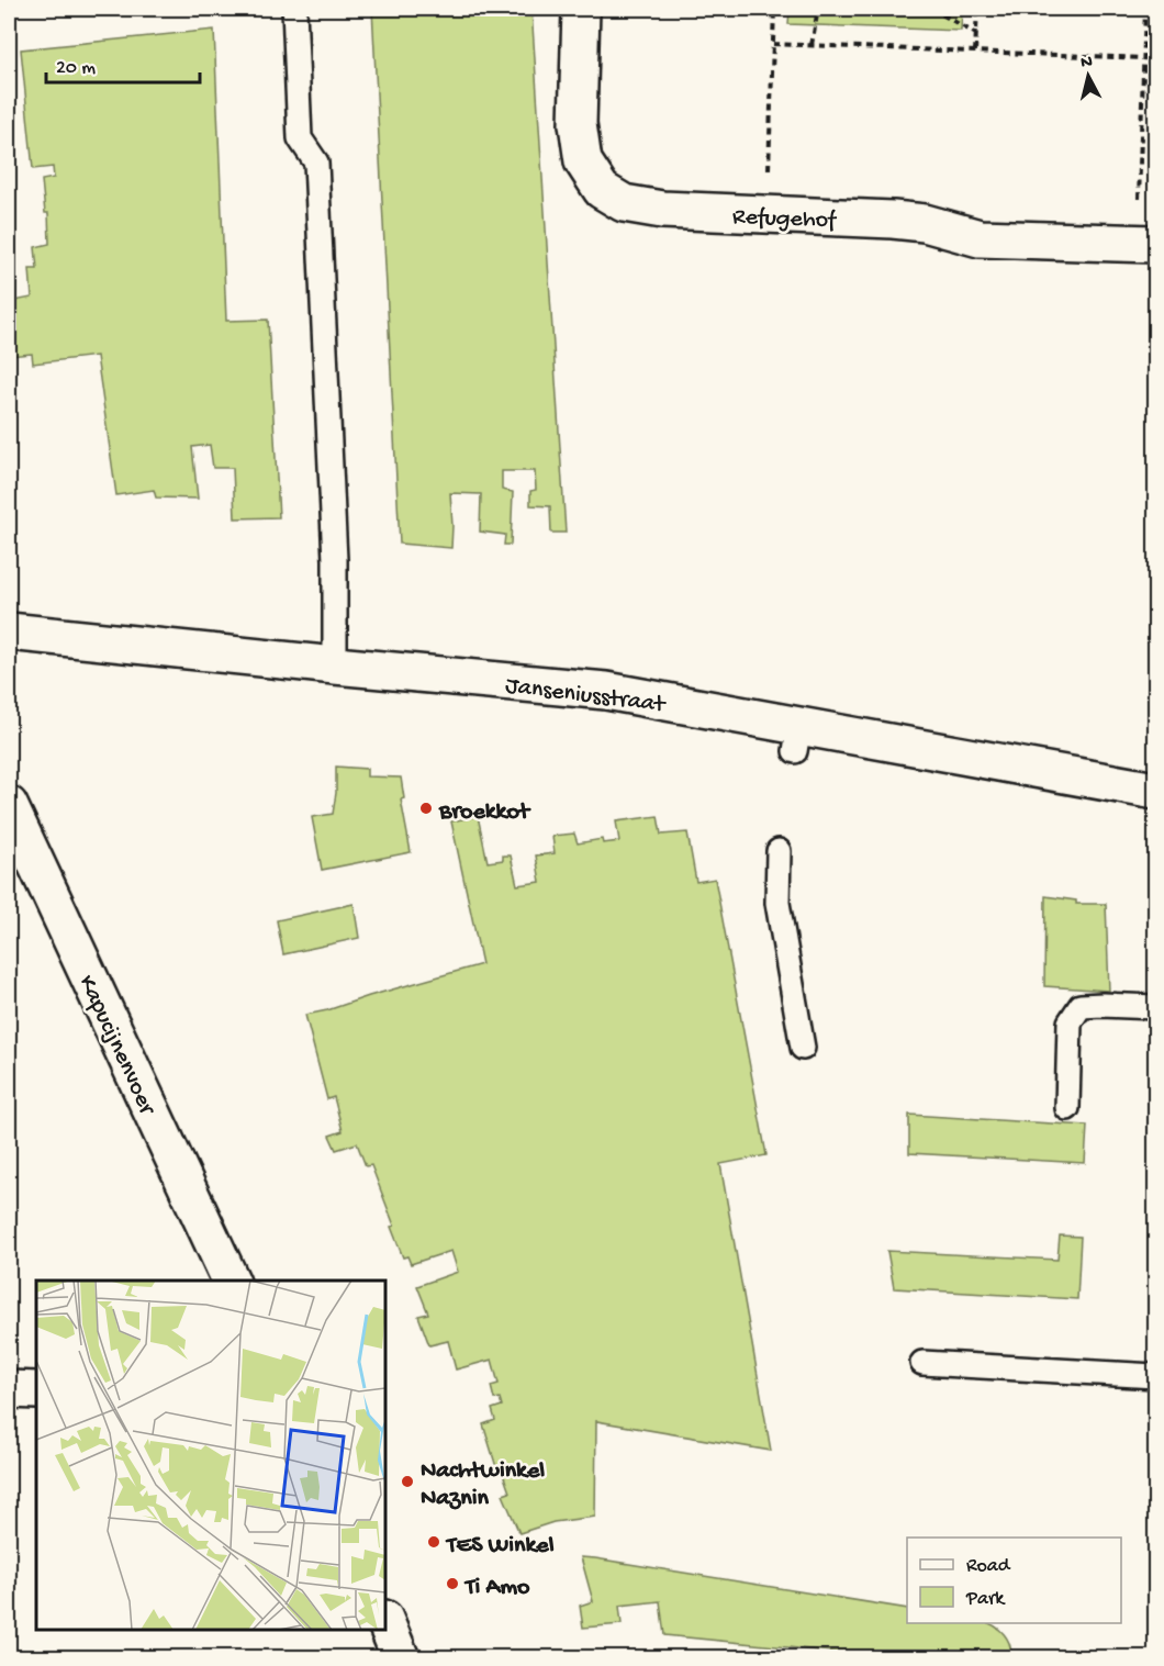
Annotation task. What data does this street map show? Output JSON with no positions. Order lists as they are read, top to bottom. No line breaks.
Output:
{"streets":{"street":["Refugehof","Janseniusstraat","Kapucijnenvoer"]},"places":["Broekkot","Nachtwinkel Naznin","TES Winkel","Ti Amo"],"legend":["Road","Park"],"scale_bar":"20 m","north":"top"}
